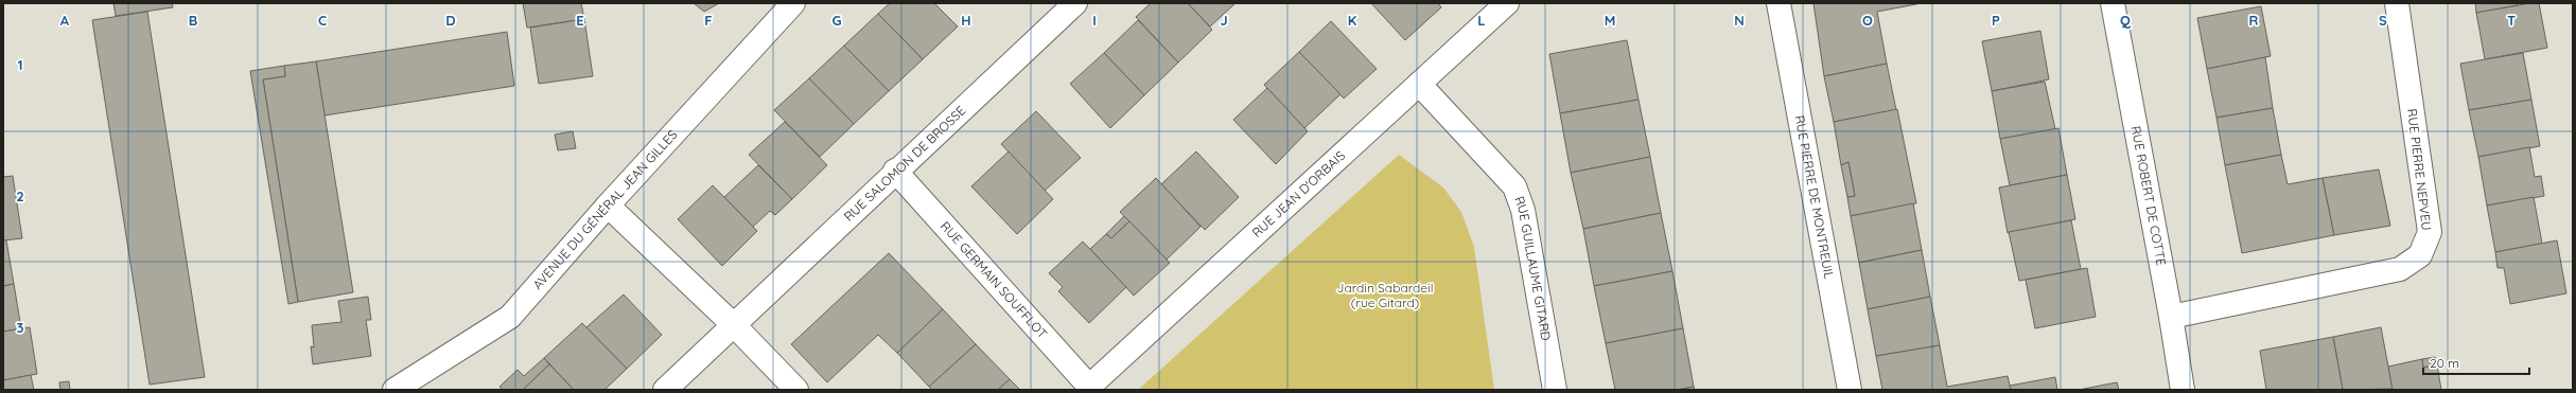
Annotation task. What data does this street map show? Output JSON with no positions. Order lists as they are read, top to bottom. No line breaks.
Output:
{"streets":{"street":["RUE SALOMON DE BROSSE","RUE PIERRE NEPVEU","RUE JEAN D'ORBAIS","RUE ROBERT DE COTTE","RUE PIERRE DE MONTREUIL","AVENUE DU GÉNÉRAL JEAN GILLES","RUE GUILLAUME GITARD","RUE GERMAIN SOUFFLOT"]},"crossings":[["RUE SALOMON DE BROSSE","RUE GERMAIN SOUFFLOT"],["RUE PIERRE NEPVEU","RUE ROBERT DE COTTE"],["RUE JEAN D'ORBAIS","RUE GUILLAUME GITARD"],["RUE JEAN D'ORBAIS","RUE GERMAIN SOUFFLOT"]],"parks":["Jardin Sabardeil (rue Gitard)"],"scale_bar":"20 m","grid":{"columns":["A","B","C","D","E","F","G","H","I","J","K","L","M","N","O","P","Q","R","S","T"],"rows":["1","2","3"]}}
